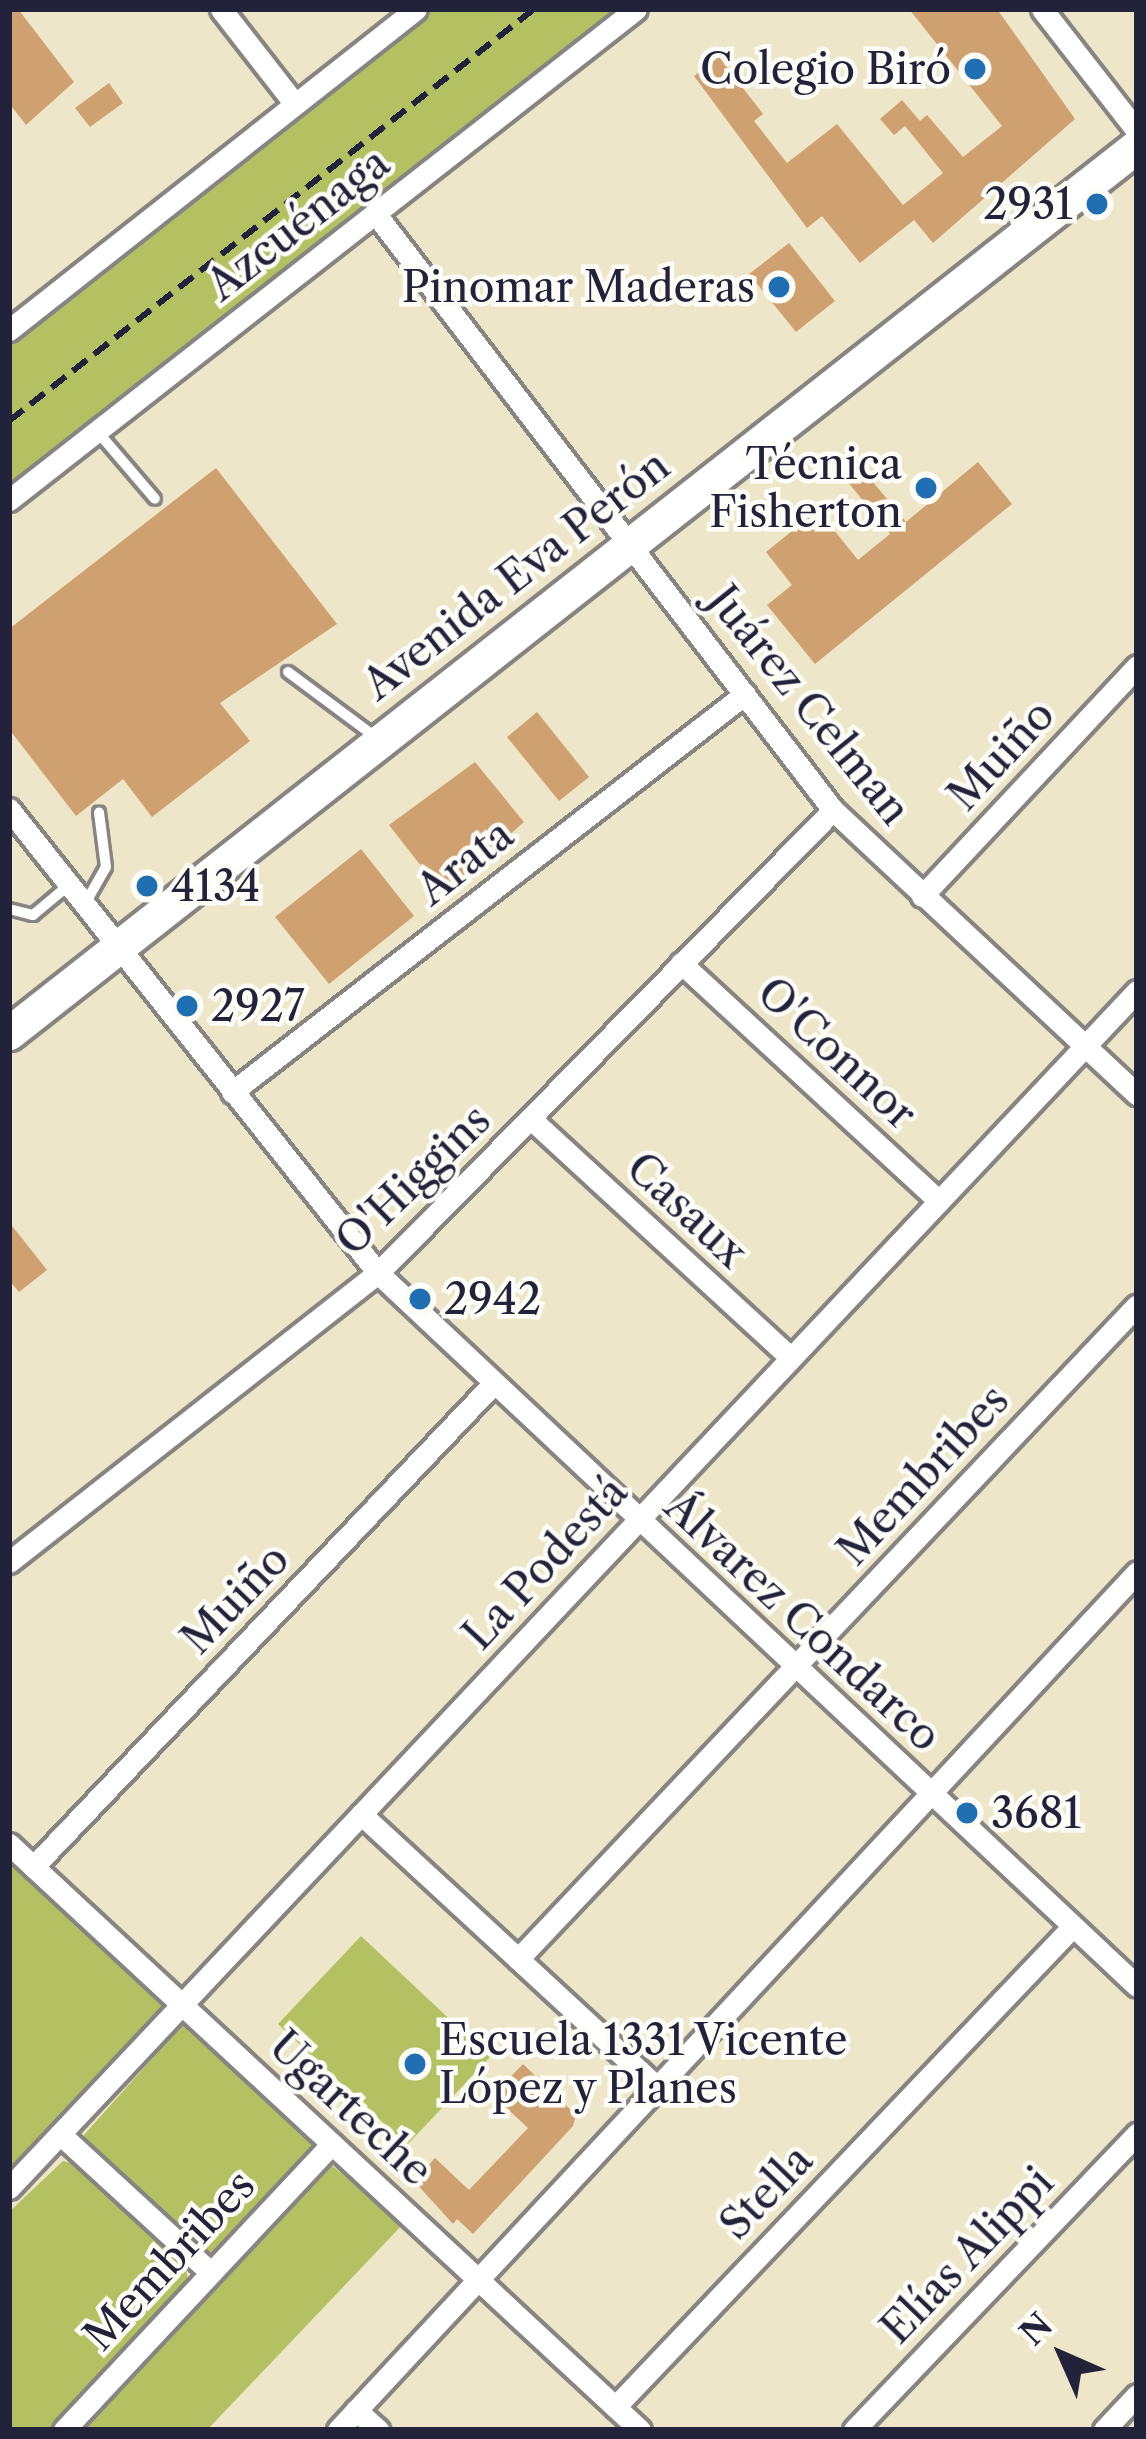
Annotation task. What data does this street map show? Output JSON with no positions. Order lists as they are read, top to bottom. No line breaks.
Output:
{"streets":{"main road":["Avenida Eva Perón"],"street":["Azcuénaga","Juárez Celman","Muiño","Arata","O'Connor","O'Higgins","Casaux","Membribes","La Podestá","Álvarez Condarco","Ugarteche","Stella","Elías Alippi"]},"crossings":[["Azcuénaga","Juárez Celman"],["Avenida Eva Perón","Juárez Celman"],["Avenida Eva Perón","Álvarez Condarco"],["Juárez Celman","Muiño"],["Juárez Celman","Arata"],["Juárez Celman","O'Higgins"],["Juárez Celman","La Podestá"],["Muiño","Álvarez Condarco"],["Muiño","Ugarteche"],["Arata","Álvarez Condarco"],["O'Connor","O'Higgins"],["O'Connor","La Podestá"],["O'Higgins","Casaux"],["O'Higgins","Álvarez Condarco"],["Casaux","La Podestá"],["Membribes","Álvarez Condarco"],["Membribes","Ugarteche"],["La Podestá","Álvarez Condarco"],["La Podestá","Ugarteche"],["Álvarez Condarco","Stella"],["Ugarteche","Stella"]],"places":["Colegio Biró","2931","Pinomar Maderas","Técnica Fisherton","4134","2927","2942","3681","Escuela 1331 Vicente López y Planes"],"north":"top left"}
